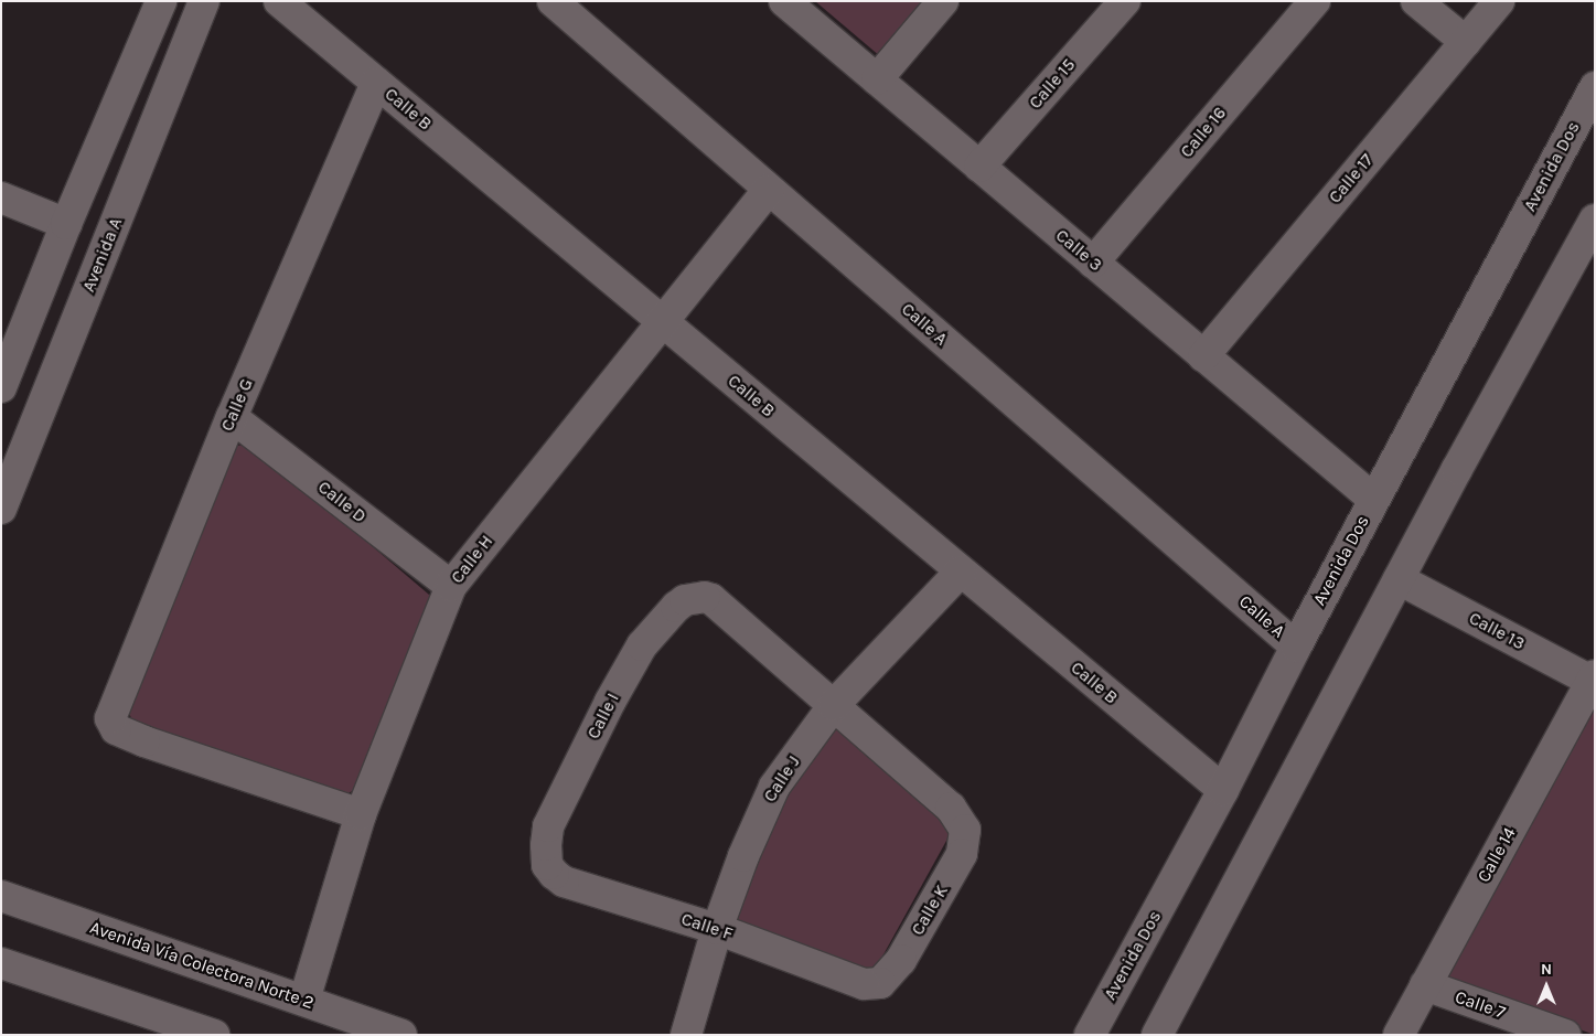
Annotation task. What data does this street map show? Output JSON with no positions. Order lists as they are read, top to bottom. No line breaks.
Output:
{"streets":{"street":["Calle 15","Calle B","Calle 16","Avenida Dos","Calle 17","Calle 3","Avenida A","Calle A","Calle G","Calle D","Calle H","Calle 13","Calle I","Calle J","Calle 14","Calle K","Calle F","Avenida Vía Colectora Norte 2","Calle 7"]},"crossings":[["Calle 15","Calle 3"],["Calle B","Avenida Dos"],["Calle B","Calle G"],["Calle B","Calle H"],["Calle B","Calle J"],["Calle 16","Calle 3"],["Avenida Dos","Calle 3"],["Avenida Dos","Calle A"],["Calle 17","Calle 3"],["Calle A","Calle H"],["Calle G","Calle D"],["Calle G","Calle H"],["Calle D","Calle H"],["Calle H","Avenida Vía Colectora Norte 2"],["Calle 13","Calle 14"],["Calle I","Calle J"],["Calle I","Calle K"],["Calle I","Calle F"],["Calle J","Calle K"],["Calle J","Calle F"],["Calle 14","Calle 7"],["Calle K","Calle F"]],"north":"top"}
